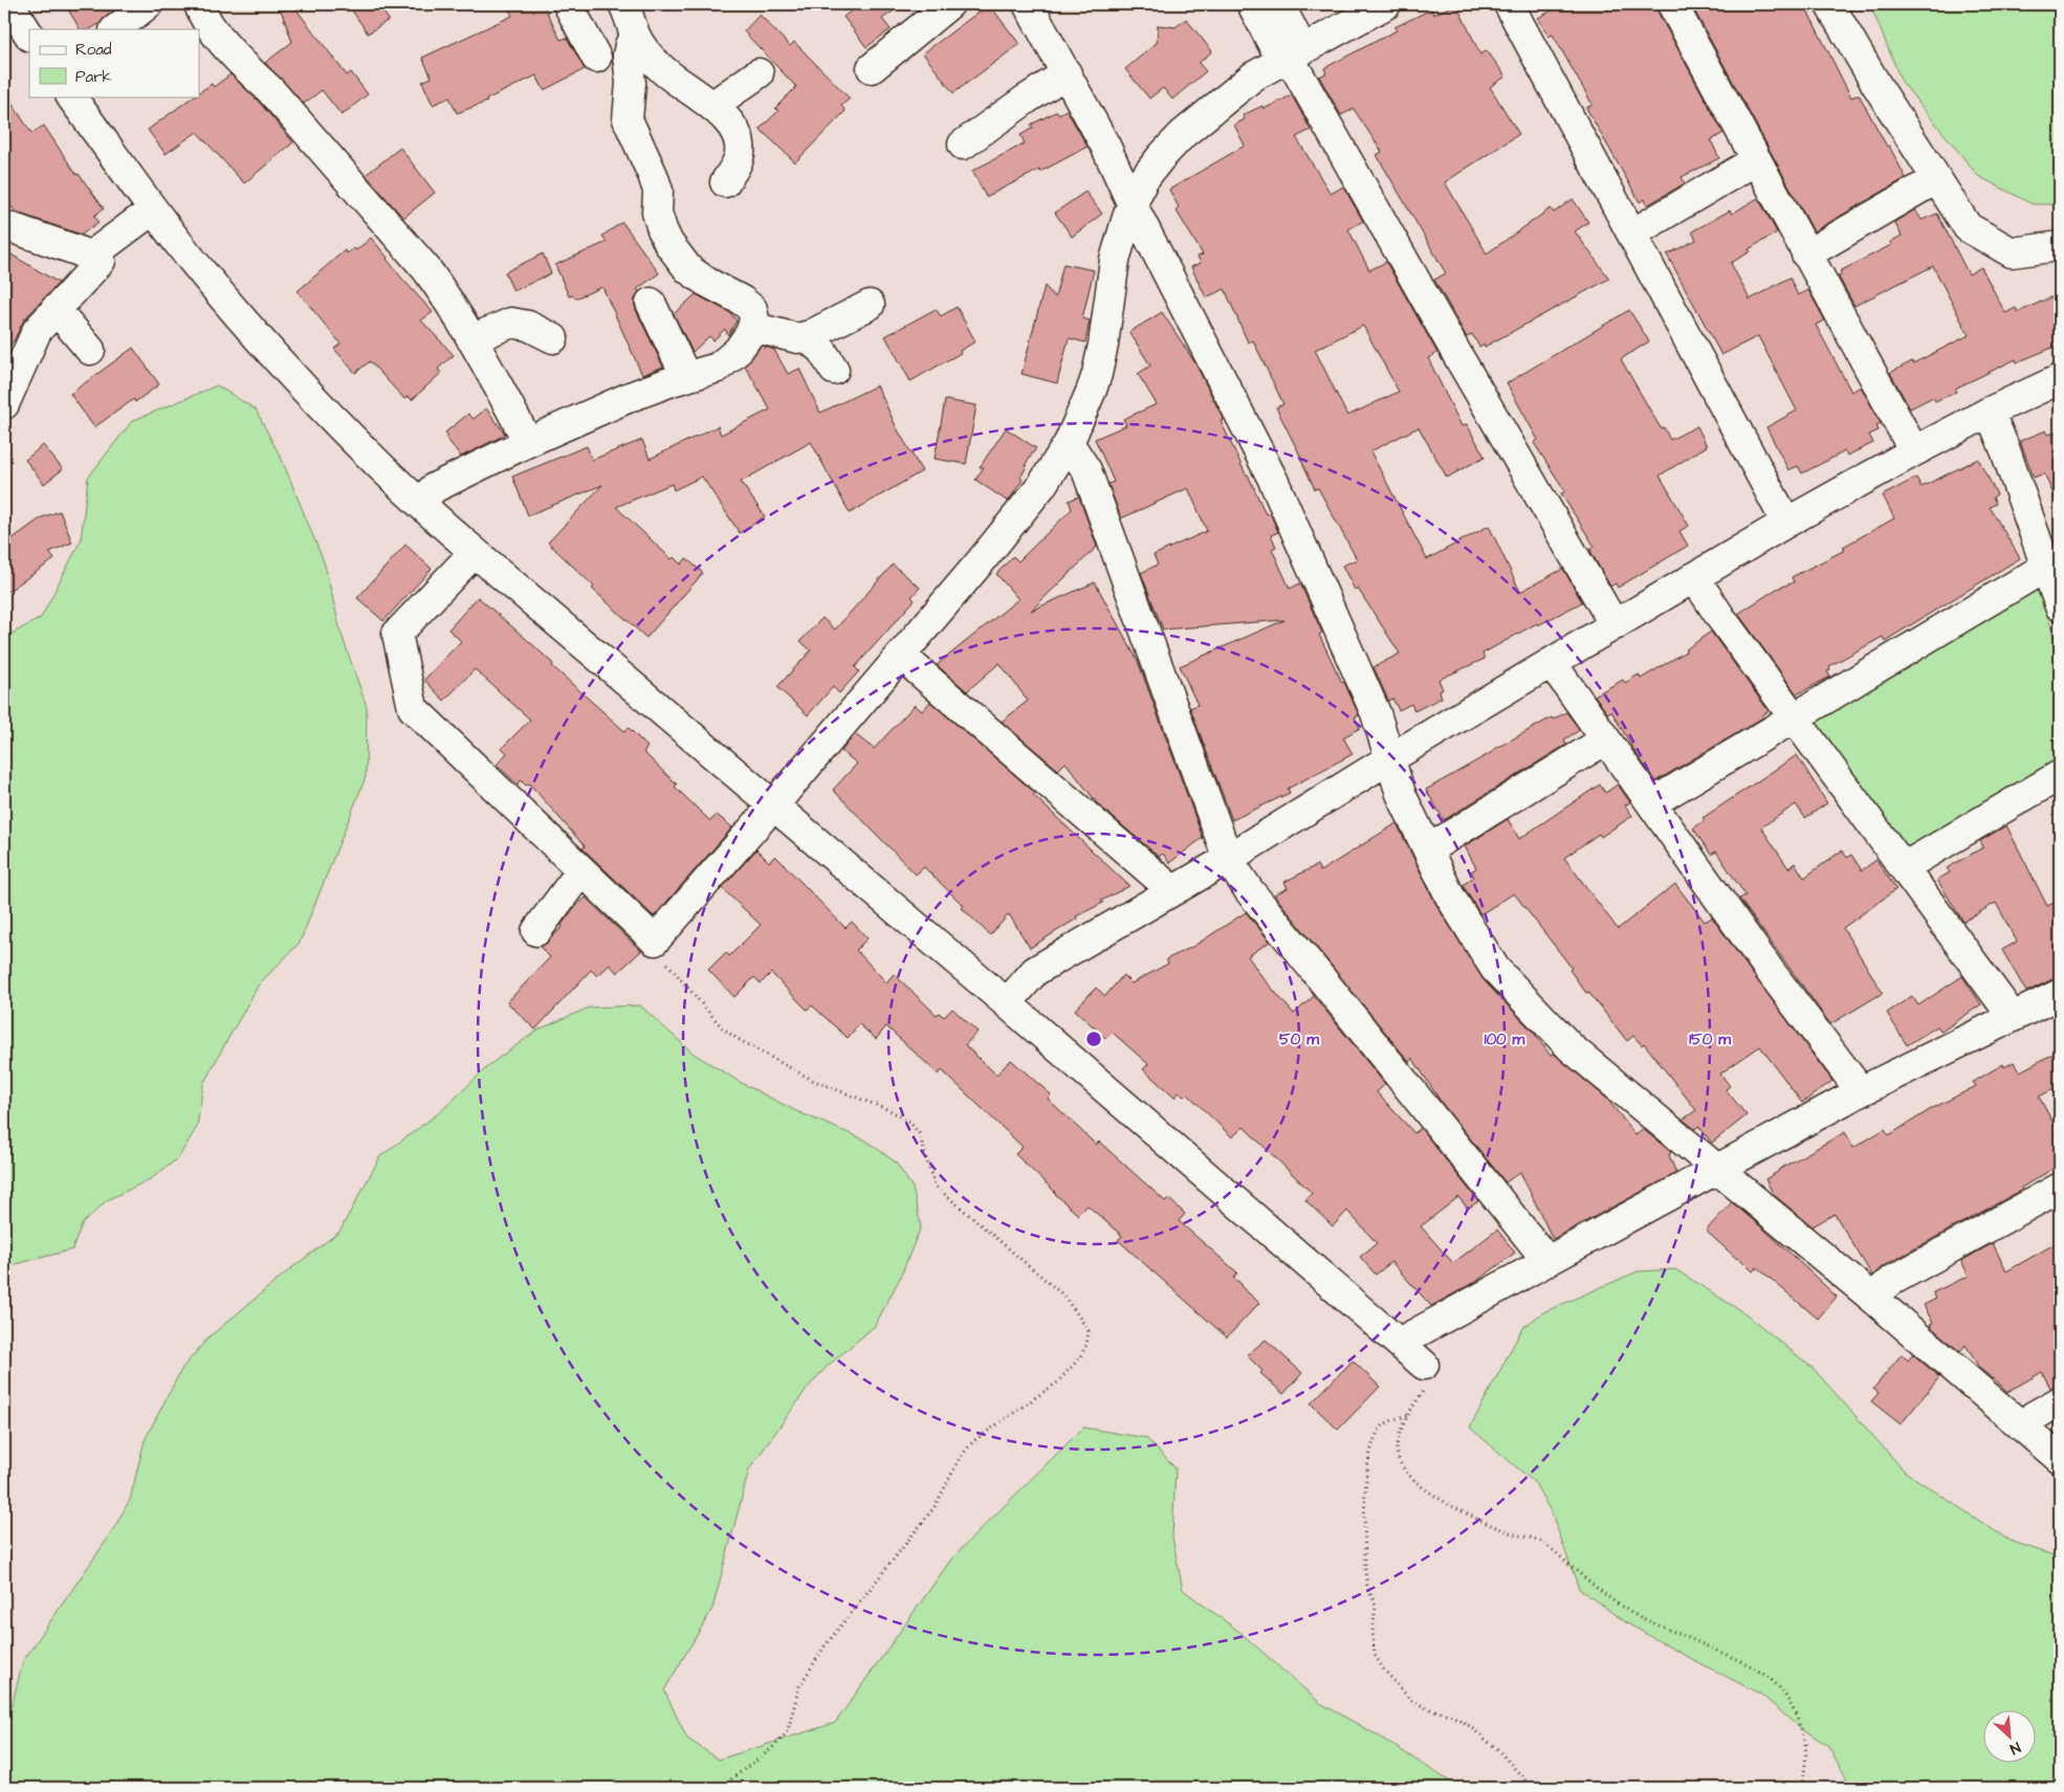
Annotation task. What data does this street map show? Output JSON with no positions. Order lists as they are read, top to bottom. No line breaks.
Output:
{"legend":["Road","Park"],"north":"bottom right","rings":["50 m","100 m","150 m"]}
